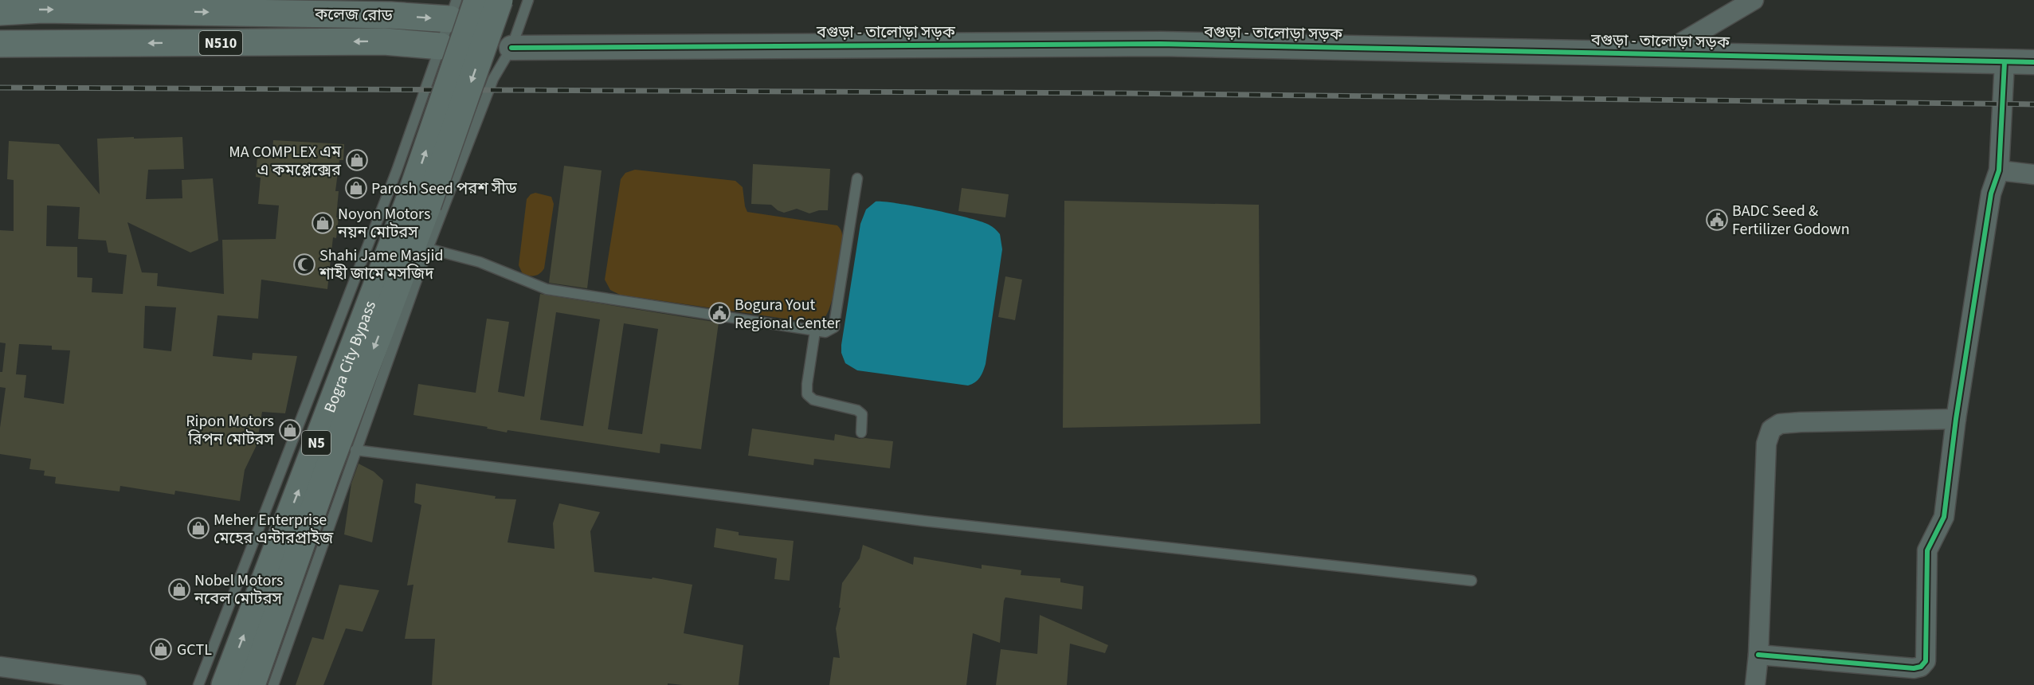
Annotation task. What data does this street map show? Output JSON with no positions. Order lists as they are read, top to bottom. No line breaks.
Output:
{"streets":{"highway":["কলেজ রোড","N510","Bogra City Bypass","N5"],"street":["বগুড়া - তালোড়া সড়ক"]},"places":{"shop":["MA COMPLEX এম এ কমপ্লেক্সের","Parosh Seed পরশ সীড","Noyon Motors নয়ন মোটরস","Ripon Motors রিপন মোটরস","Meher Enterprise মেহের এন্টারপ্রাইজ","Nobel Motors নবেল মোটরস","GCTL"],"public building":["BADC Seed & Fertilizer Godown","Bogura Yout Regional Center"],"mosque":["Shahi Jame Masjid শাহী জামে মসজিদ"]}}
